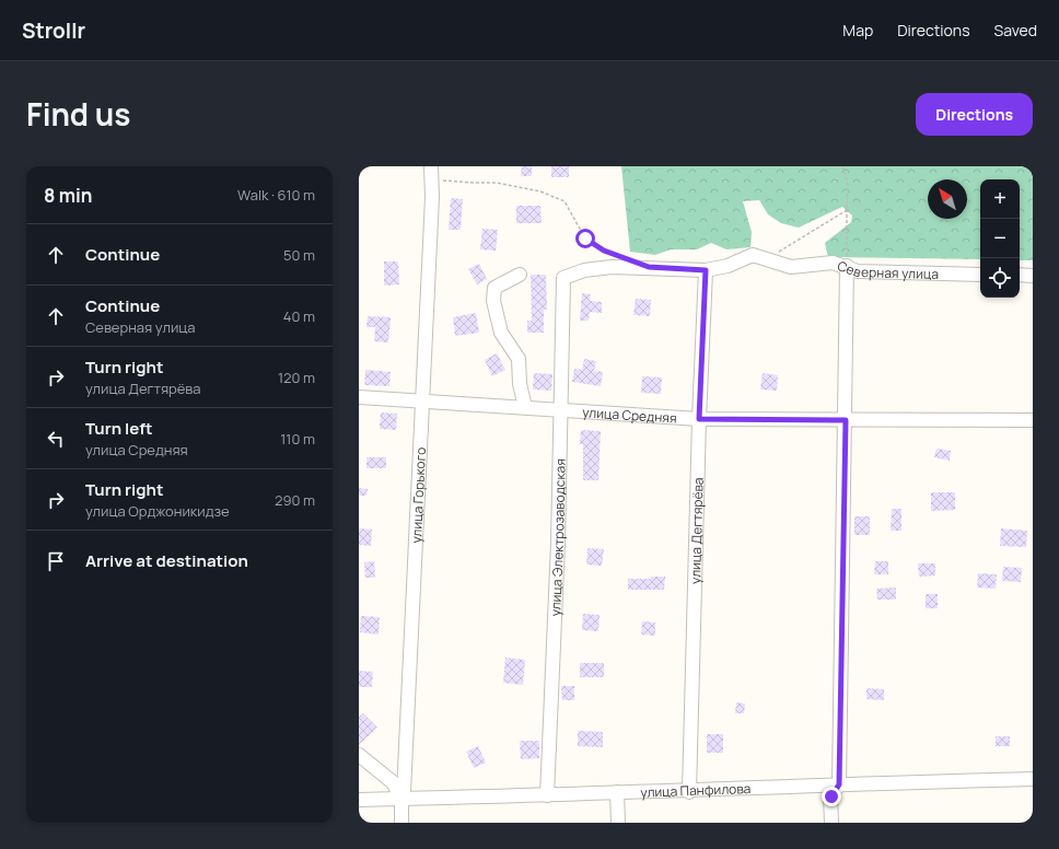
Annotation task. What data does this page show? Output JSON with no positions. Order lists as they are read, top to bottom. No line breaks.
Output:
{"streets":{"street":["Северная улица","улица Средняя","улица Горького","улица Дегтярёва","улица Электрозаводская","улица Панфилова"]},"crossings":[["Северная улица","улица Дегтярёва"],["Северная улица","улица Электрозаводская"],["улица Средняя","улица Горького"],["улица Средняя","улица Дегтярёва"],["улица Средняя","улица Электрозаводская"],["улица Горького","улица Панфилова"],["улица Дегтярёва","улица Панфилова"],["улица Электрозаводская","улица Панфилова"]],"north":"top left","page":{"header":"Strollr","nav":["Map","Directions","Saved"],"title":"Find us","buttons":"Directions","heading":["8 min","Walk · 610 m"],"map_buttons":["+","−"],"list":[["Continue","50 m"],["Continue","Северная улица","40 m"],["Turn right","улица Дегтярёва","120 m"],["Turn left","улица Средняя","110 m"],["Turn right","улица Орджоникидзе","290 m"],"Arrive at destination"]}}
